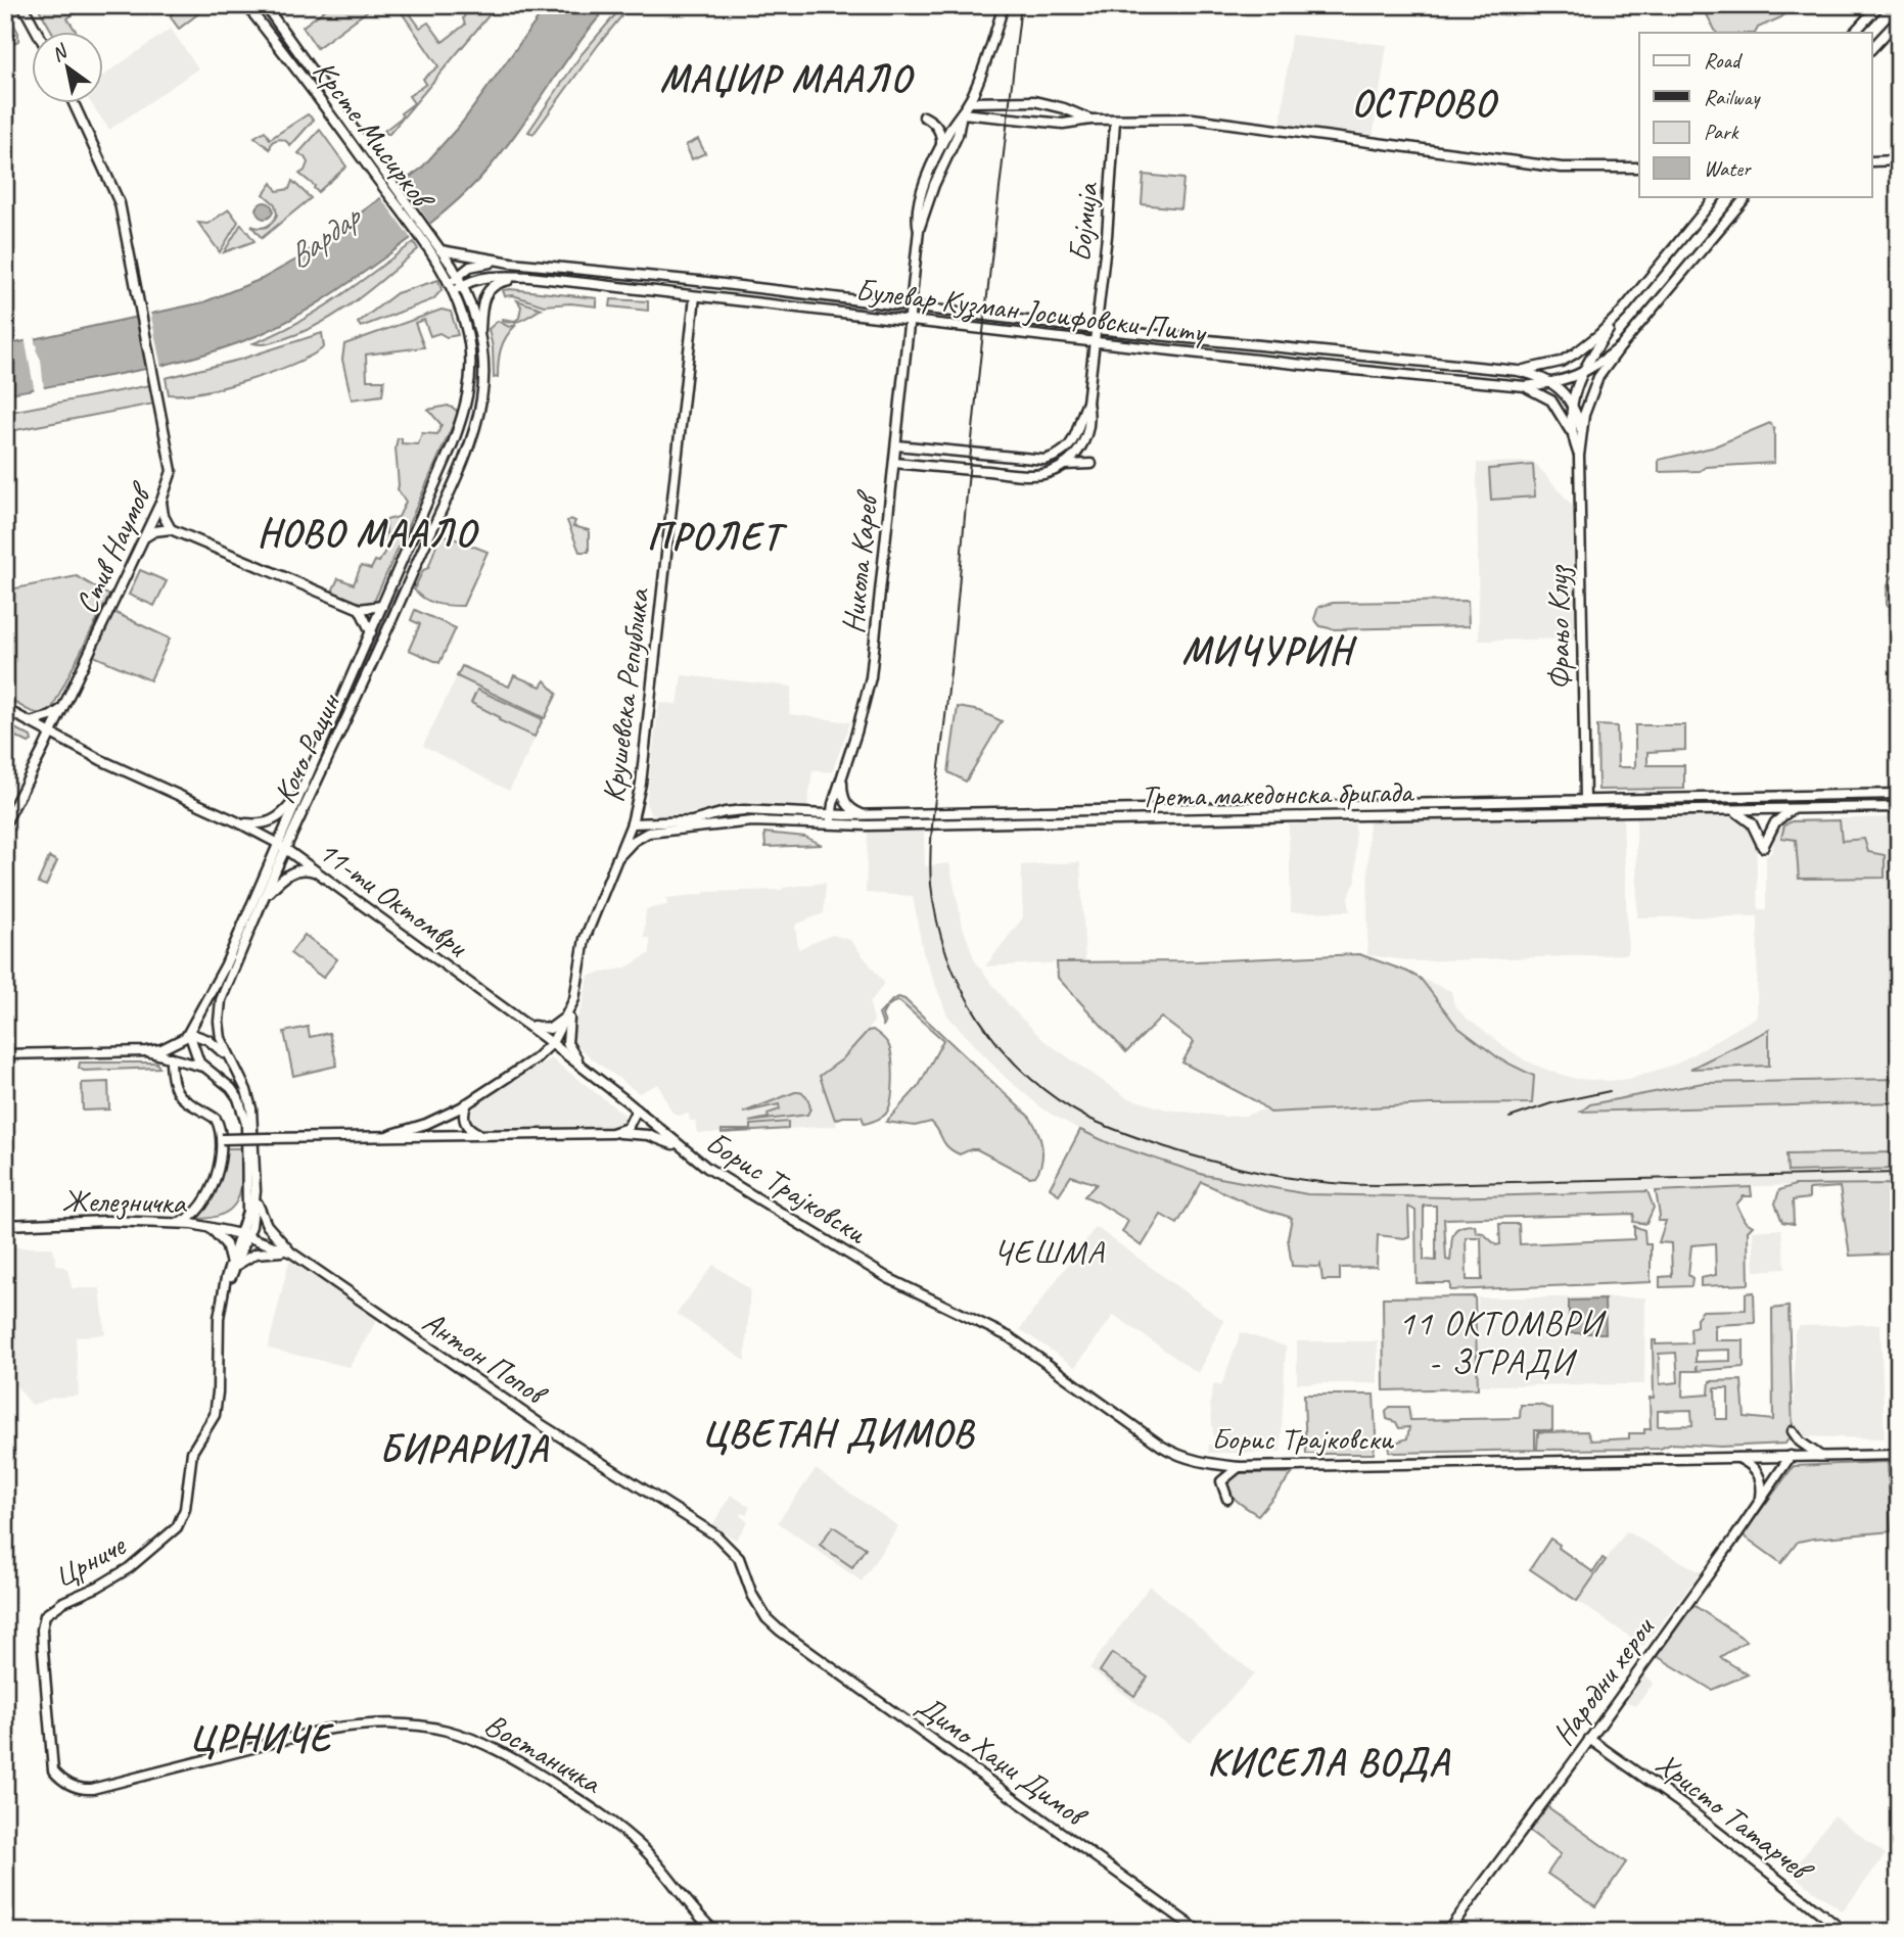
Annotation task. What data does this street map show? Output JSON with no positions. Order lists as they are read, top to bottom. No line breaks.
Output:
{"streets":{"street":["Крсте Мисирков","Бојмија","Булевар Кузман Јосифовски Питу","Стив Наумов","Никола Карев","Фрањо Клуз","Крушевска Република","Кочо Рацин","Трета македонска бригада","11-ти Октомври","Борис Трајковски","Железничка","Антон Попов","Црниче","Народни херои","Востаничка","Димо Хаџи Димов","Христо Татарчев"]},"crossings":[["Крсте Мисирков","Булевар Кузман Јосифовски Питу"],["Крсте Мисирков","Кочо Рацин"],["Бојмија","Булевар Кузман Јосифовски Питу"],["Булевар Кузман Јосифовски Питу","Никола Карев"],["Булевар Кузман Јосифовски Питу","Фрањо Клуз"],["Булевар Кузман Јосифовски Питу","Крушевска Република"],["Булевар Кузман Јосифовски Питу","Кочо Рацин"],["Стив Наумов","11-ти Октомври"],["Никола Карев","Трета македонска бригада"],["Фрањо Клуз","Трета македонска бригада"],["Крушевска Република","Трета македонска бригада"],["Крушевска Република","11-ти Октомври"],["Кочо Рацин","11-ти Октомври"],["Кочо Рацин","Железничка"],["Кочо Рацин","Антон Попов"],["Борис Трајковски","Народни херои"],["Железничка","Антон Попов"],["Антон Попов","Димо Хаџи Димов"],["Црниче","Востаничка"],["Народни херои","Христо Татарчев"]],"districts":["МАЏИР МААЛО","ОСТРОВО","НОВО МААЛО","ПРОЛЕТ","МИЧУРИН","ЧЕШМА","11 ОКТОМВРИ - ЗГРАДИ","ЦВЕТАН ДИМОВ","БИРАРИЈА","ЦРНИЧЕ","КИСЕЛА ВОДА"],"water":["Вардар"],"legend":["Road","Railway","Park","Water"],"north":"top left"}
